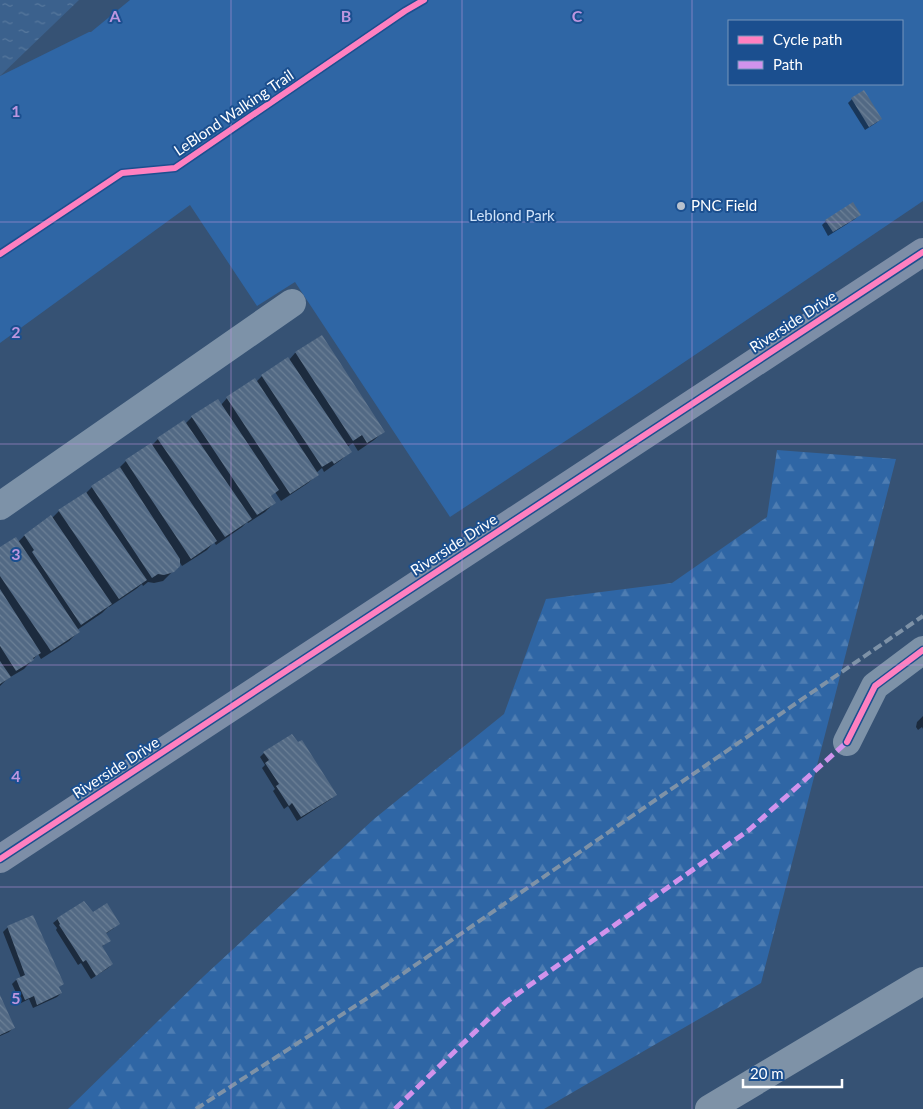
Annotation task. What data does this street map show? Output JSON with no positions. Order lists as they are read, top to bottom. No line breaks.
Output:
{"streets":{"main road":["Riverside Drive"],"cycle path":["LeBlond Walking Trail"]},"parks":["Leblond Park"],"places":["PNC Field"],"legend":["Cycle path","Path"],"scale_bar":"20 m","grid":{"columns":["A","B","C"],"rows":["1","2","3","4","5"]}}
